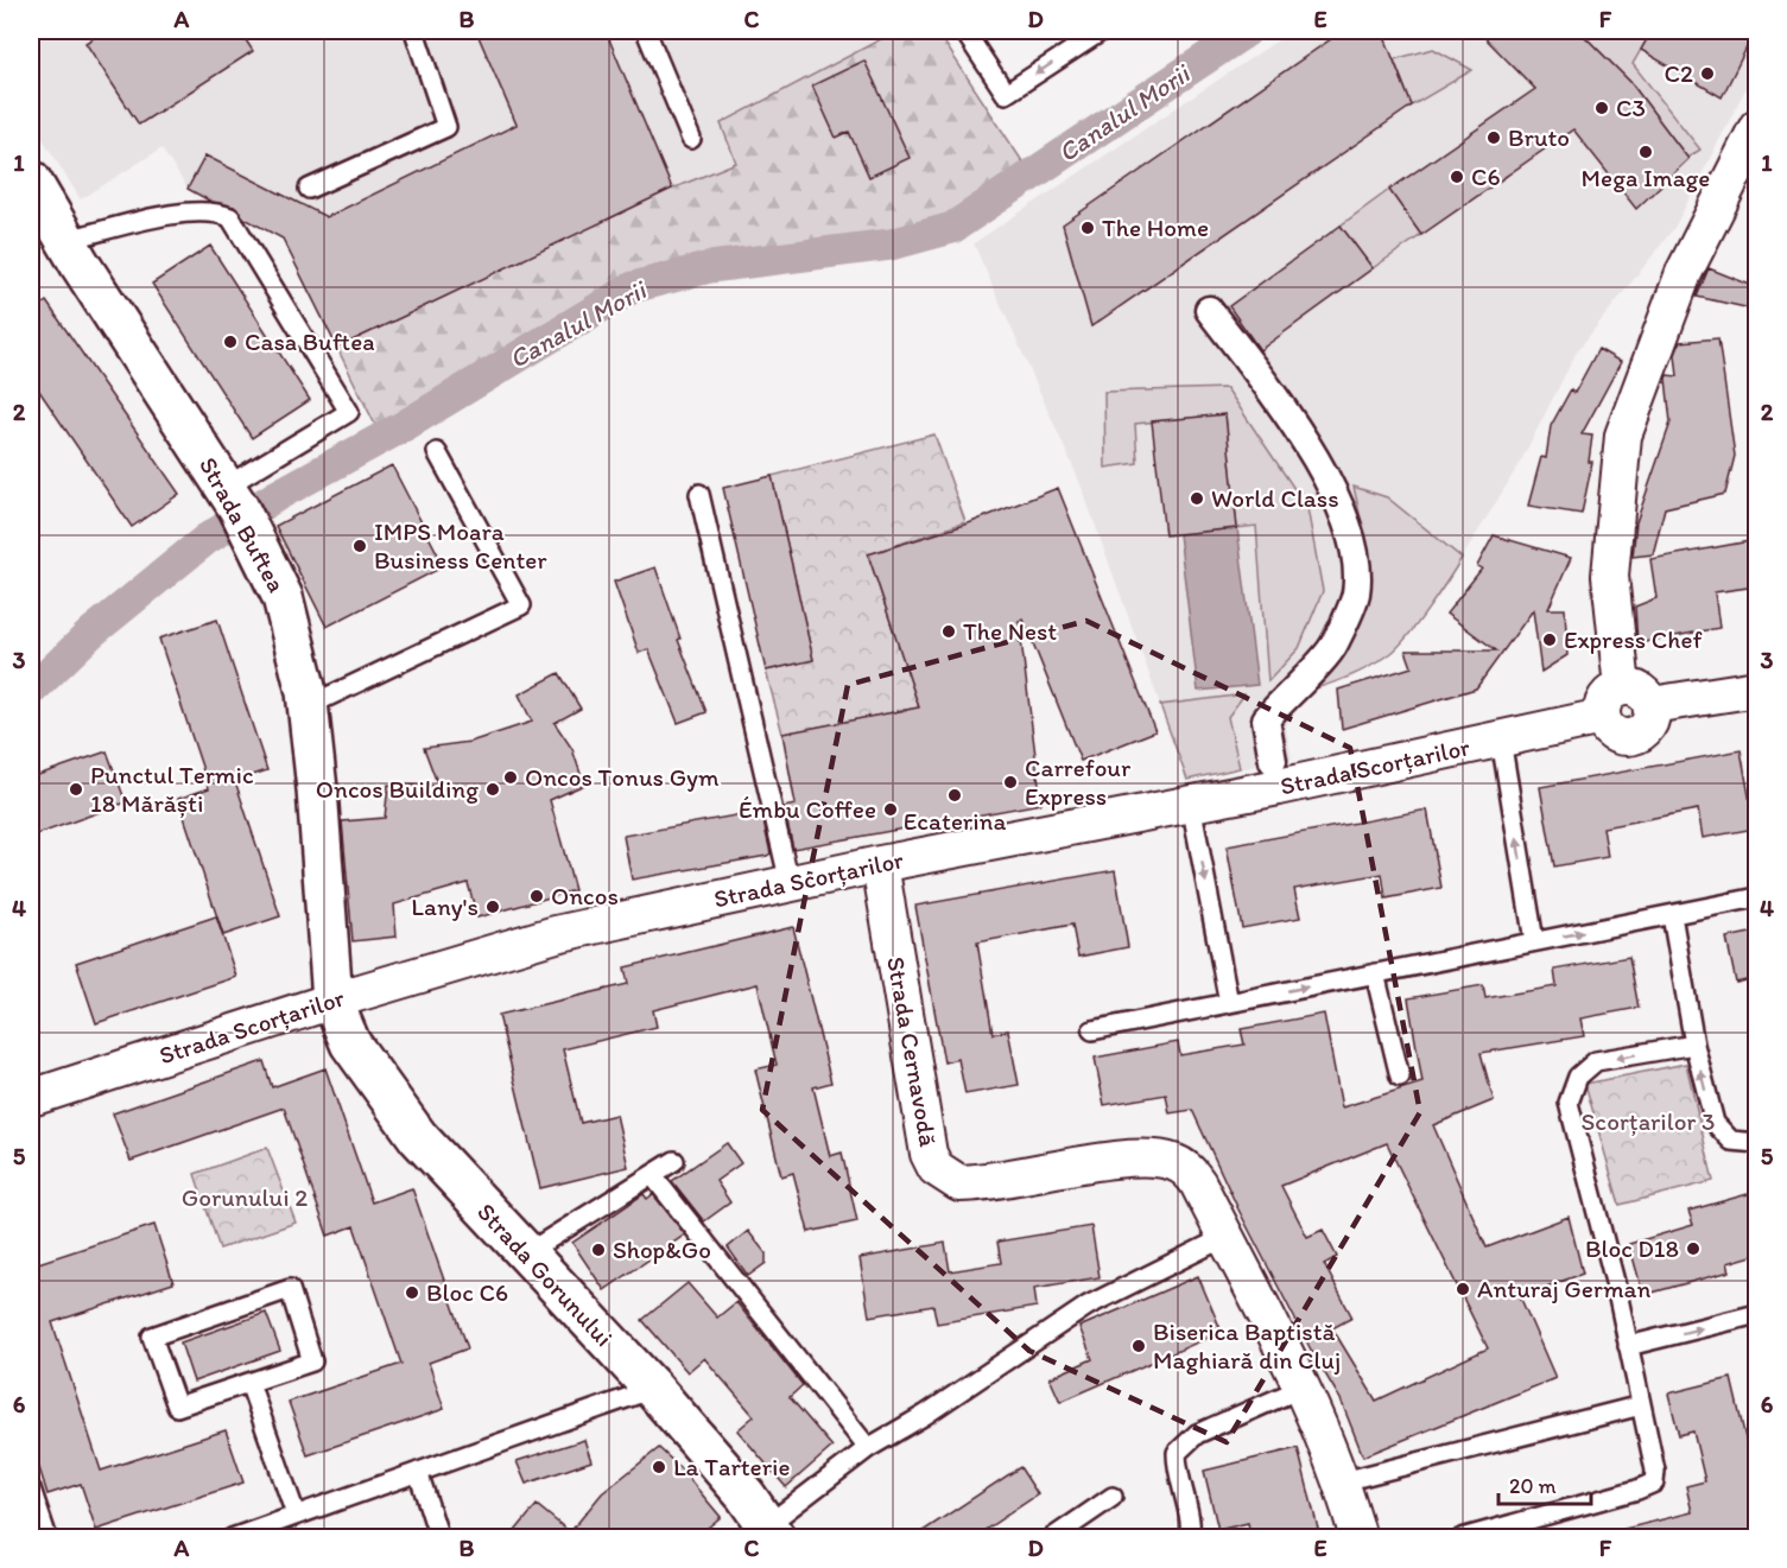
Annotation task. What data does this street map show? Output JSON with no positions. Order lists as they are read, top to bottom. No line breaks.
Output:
{"streets":{"street":["Strada Buftea","Strada Scorțarilor","Strada Cernavodă","Strada Gorunului"]},"crossings":[["Strada Buftea","Strada Scorțarilor"],["Strada Buftea","Strada Gorunului"],["Strada Scorțarilor","Strada Cernavodă"],["Strada Scorțarilor","Strada Gorunului"]],"water":["Canalul Morii"],"parks":["Scorțarilor 3","Gorunului 2"],"places":["C2","C3","Bruto","Mega Image","C6","The Home","Casa Buftea","World Class","IMPS Moara Business Center","The Nest","Express Chef","Oncos Tonus Gym","Carrefour Express","Punctul Termic 18 Mărăști","Oncos Building","Ecaterina","Émbu Coffee","Oncos","Lany's","Bloc D18","Shop&Go","Anturaj German","Bloc C6","Biserica Baptistă Maghiară din Cluj","La Tarterie"],"scale_bar":"20 m","grid":{"columns":["A","B","C","D","E","F"],"rows":["1","2","3","4","5","6"]}}
